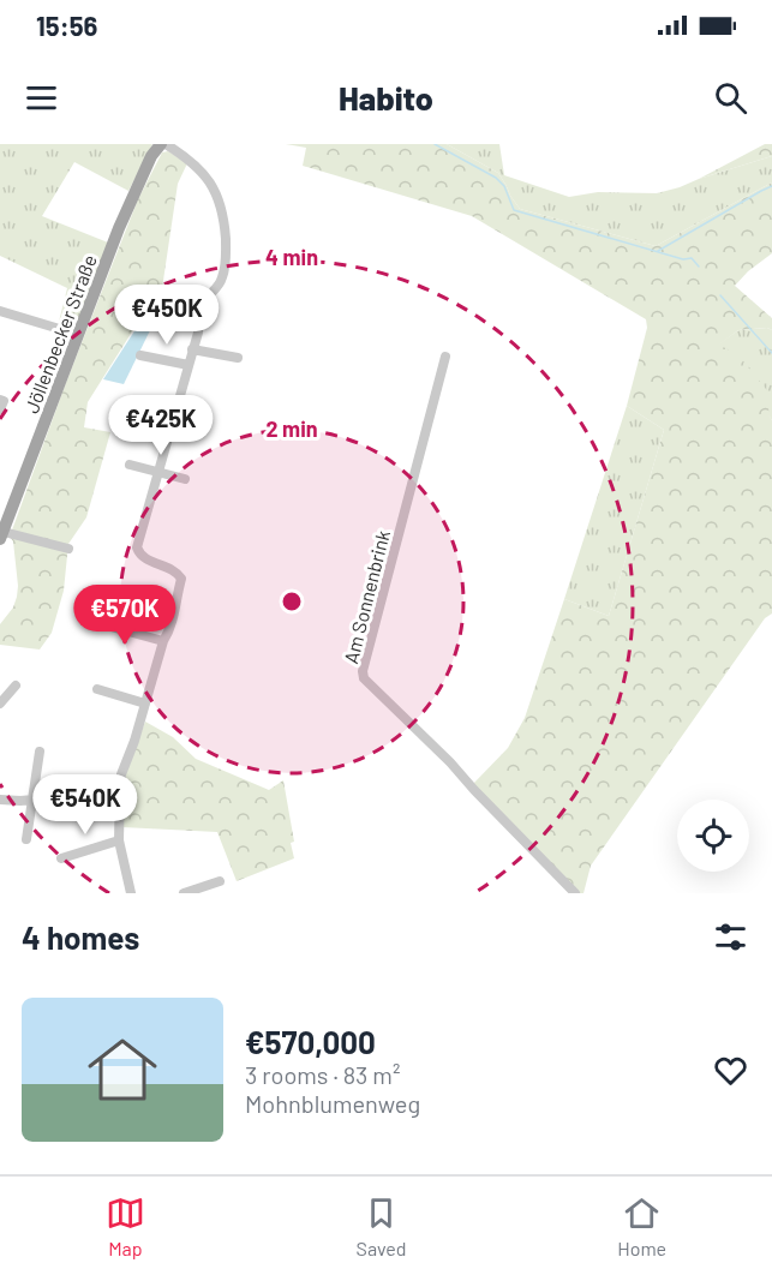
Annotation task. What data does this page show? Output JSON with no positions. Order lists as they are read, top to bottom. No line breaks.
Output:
{"streets":{"main road":["Jöllenbecker Straße"],"street":["Am Sonnenbrink"]},"page":{"status":"15:56","header":"Habito","price":["€450K","€425K","€570K","€540K"],"heading":"4 homes","list":[{"name":"€570,000","note":"3 rooms · 83 m² · Mohnblumenweg"}],"tabs":["Map","Saved","Home"]},"rings":["4 min","2 min"]}
